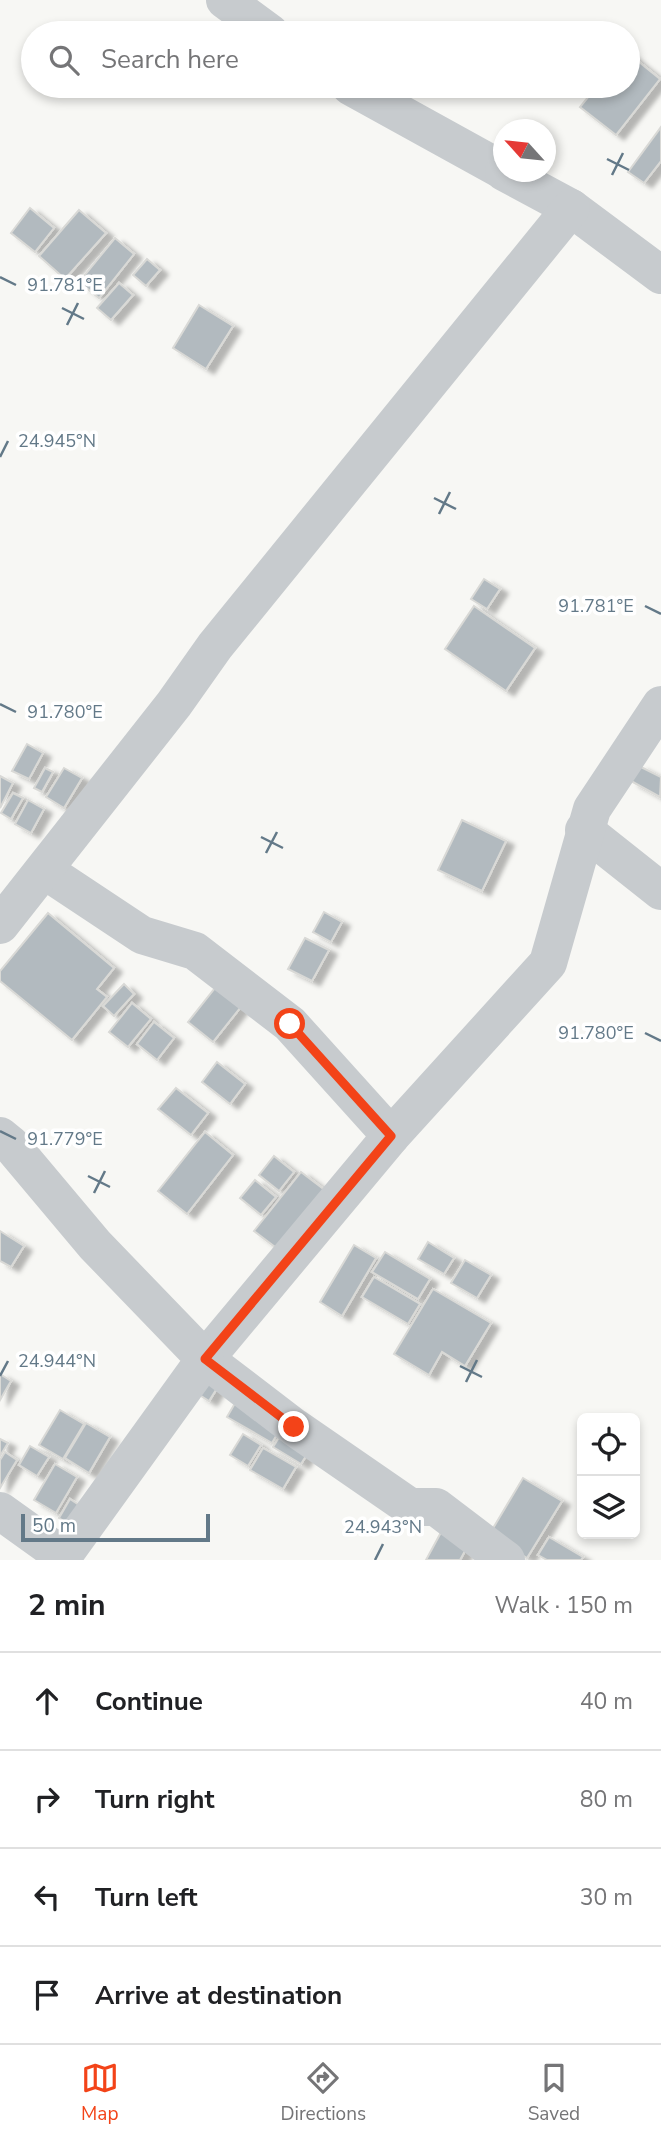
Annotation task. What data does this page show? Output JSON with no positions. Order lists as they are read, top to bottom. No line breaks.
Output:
{"scale_bar":"50 m","north":"top left","page":{"search":"Search here","scale":"50 m","heading":["2 min","Walk · 150 m"],"list":[["Continue","40 m"],["Turn right","80 m"],["Turn left","30 m"],"Arrive at destination"],"nav":["Map","Directions","Saved"]},"coordinates":["91.781°E","24.945°N","91.780°E","91.779°E","24.944°N","24.943°N"]}
